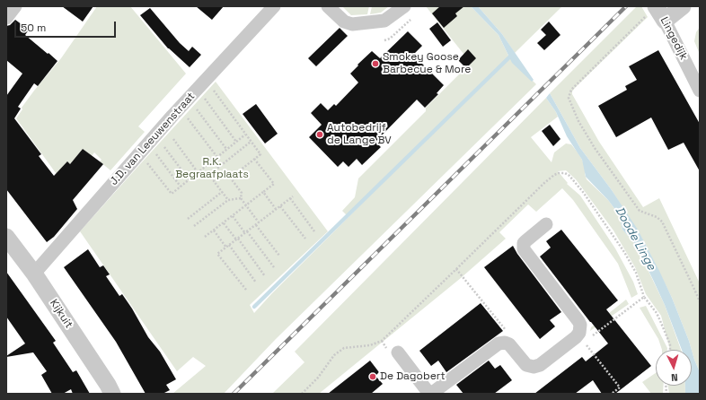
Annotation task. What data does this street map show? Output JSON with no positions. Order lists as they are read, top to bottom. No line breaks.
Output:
{"streets":{"street":["Lingedijk","J.D. van Leeuwenstraat","Kijkuit"]},"crossings":[["J.D. van Leeuwenstraat","Kijkuit"]],"water":["Doode Linge"],"parks":["R.K. Begraafplaats"],"places":["Smokey Goose Barbecue & More","Autobedrijf de Lange BV","De Dagobert"],"scale_bar":"50 m","north":"bottom"}
